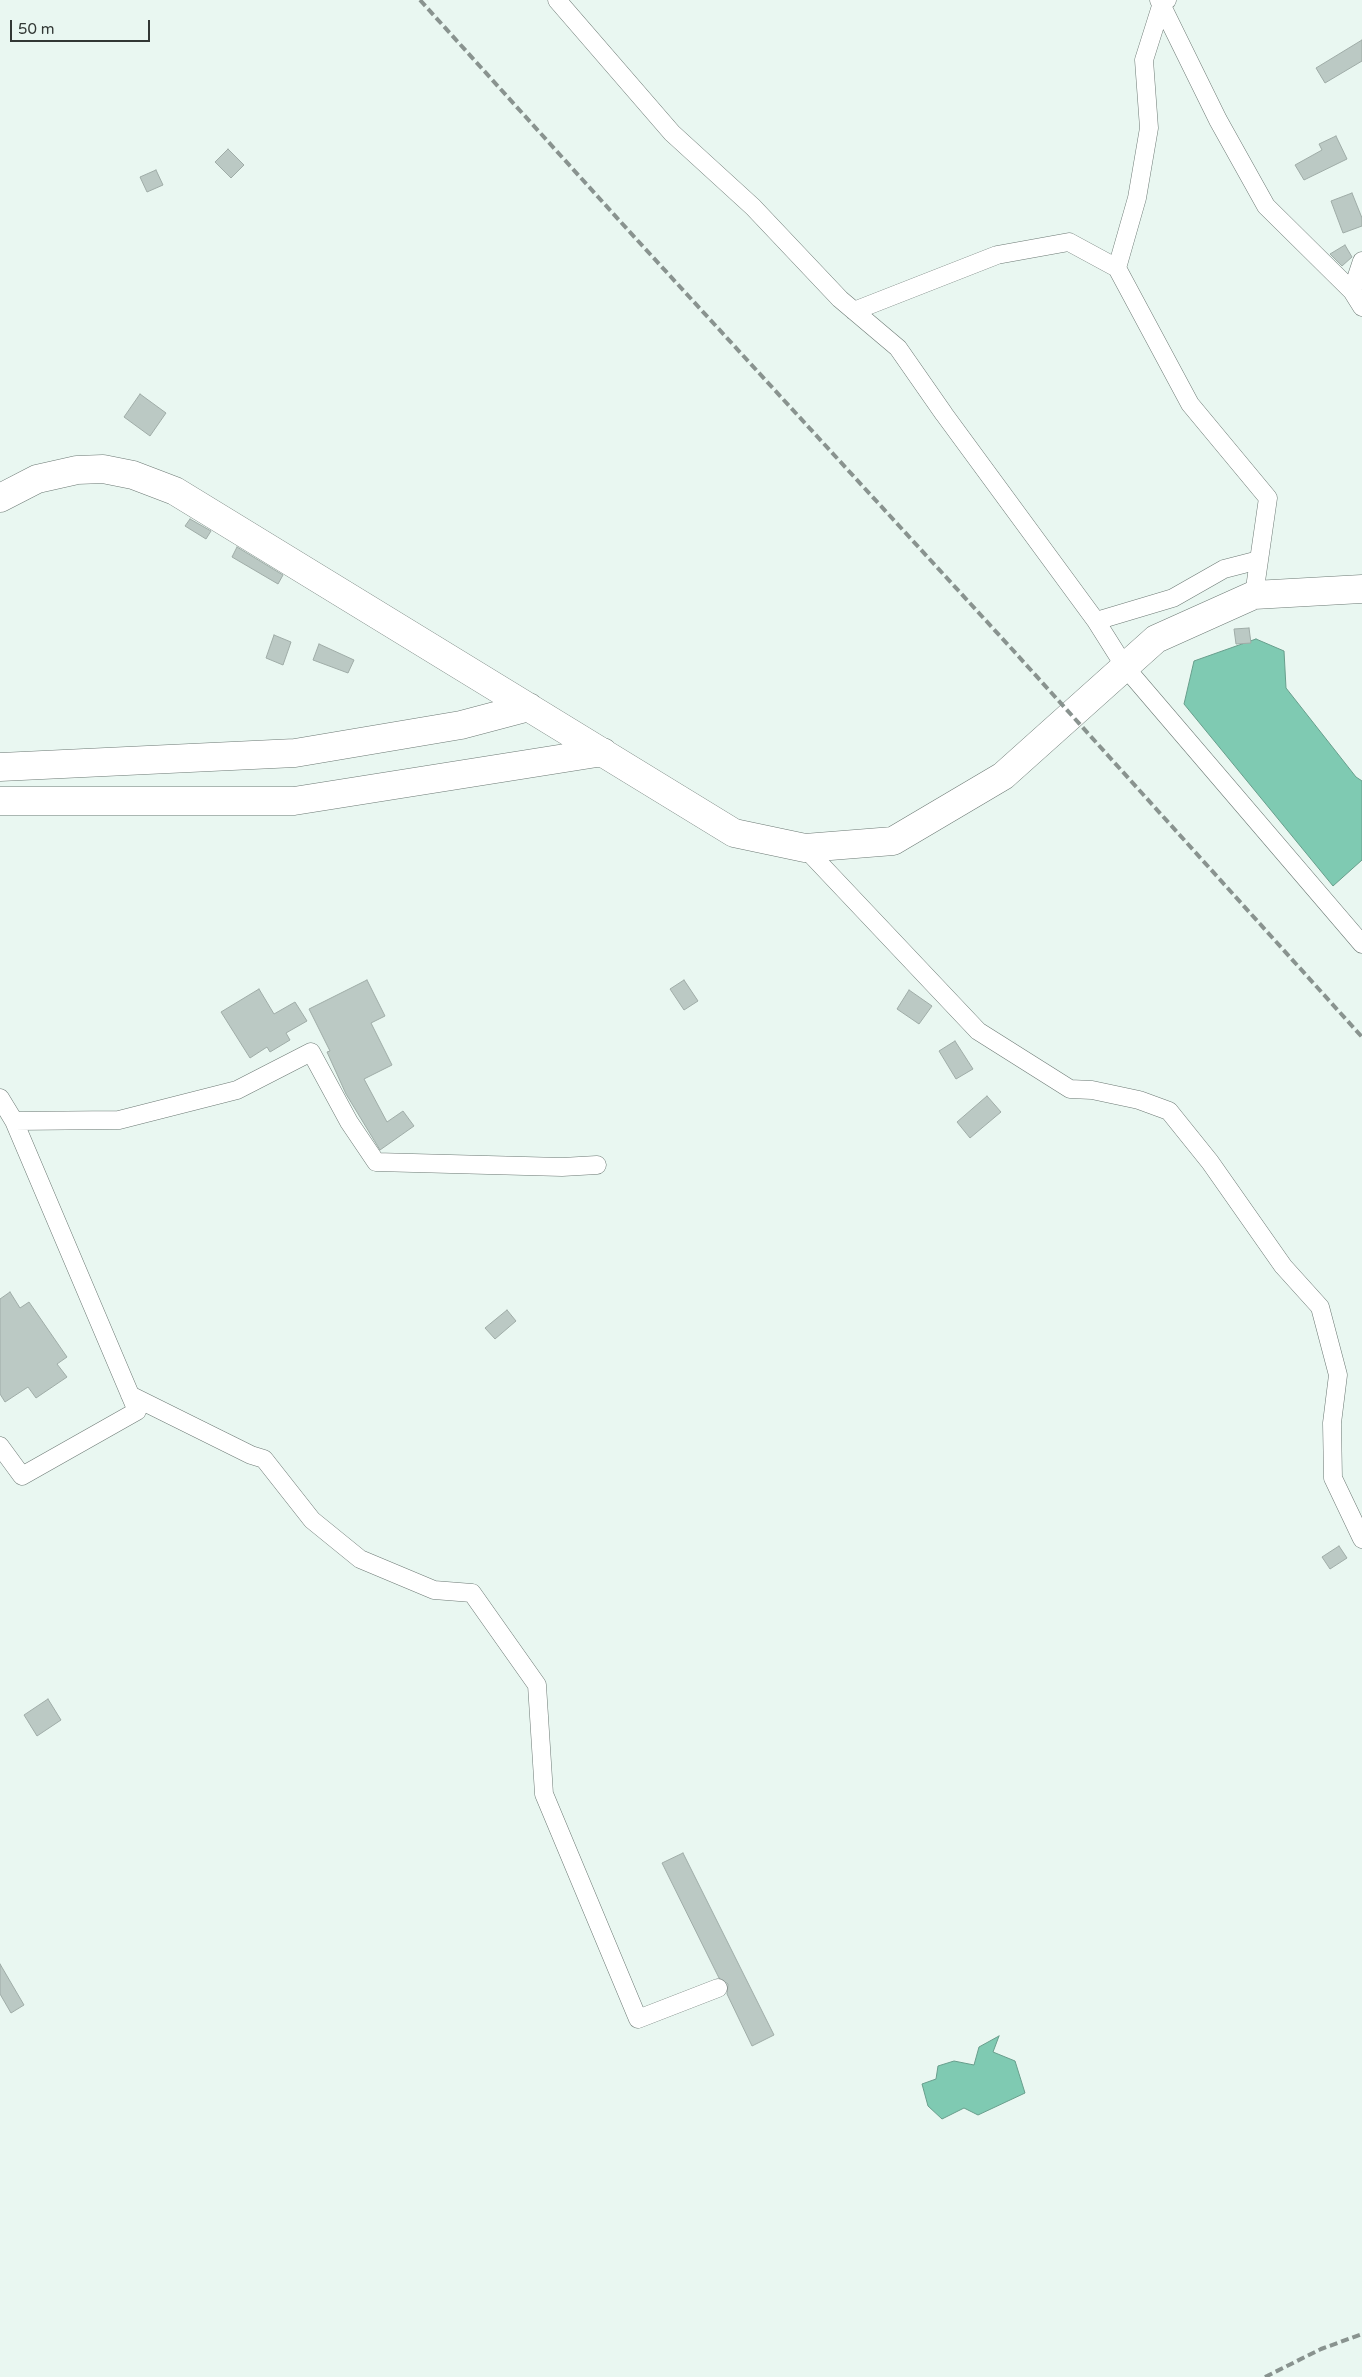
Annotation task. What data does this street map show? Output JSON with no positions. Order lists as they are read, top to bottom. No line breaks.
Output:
{"scale_bar":"50 m"}
